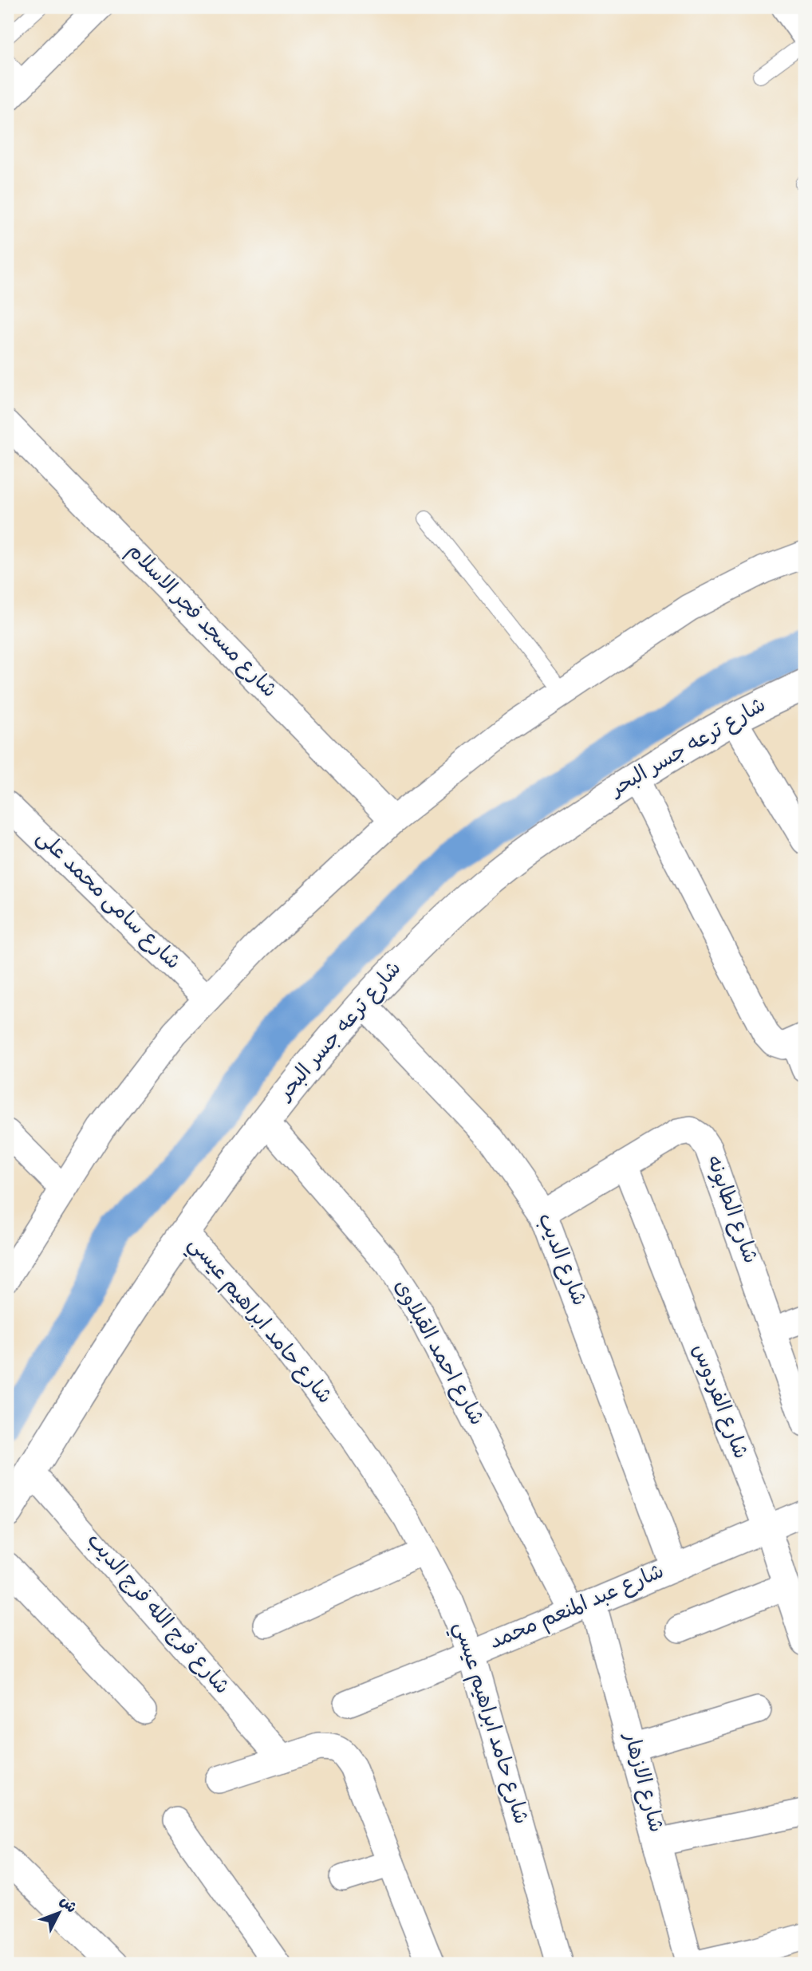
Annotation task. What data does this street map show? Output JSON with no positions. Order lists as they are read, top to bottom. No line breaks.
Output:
{"streets":{"street":["شارع مسجد فجر الاسلام","شارع ترعه جسر البحر","شارع سامى محمد على","شارع الطابونه","شارع الديب","شارع حامد ابراهيم عيسي","شارع احمد القبلاوى","شارع الفردوس","شارع عبد المنعم محمد","شارع فرج الله فرج الديب","شارع الازهار"]},"crossings":[["شارع ترعه جسر البحر","شارع الديب"],["شارع ترعه جسر البحر","شارع حامد ابراهيم عيسي"],["شارع ترعه جسر البحر","شارع احمد القبلاوى"],["شارع ترعه جسر البحر","شارع فرج الله فرج الديب"],["شارع الطابونه","شارع الديب"],["شارع الطابونه","شارع الفردوس"],["شارع الديب","شارع عبد المنعم محمد"],["شارع حامد ابراهيم عيسي","شارع عبد المنعم محمد"],["شارع احمد القبلاوى","شارع عبد المنعم محمد"],["شارع احمد القبلاوى","شارع الازهار"],["شارع الفردوس","شارع عبد المنعم محمد"],["شارع عبد المنعم محمد","شارع الازهار"]],"north":"top right"}
